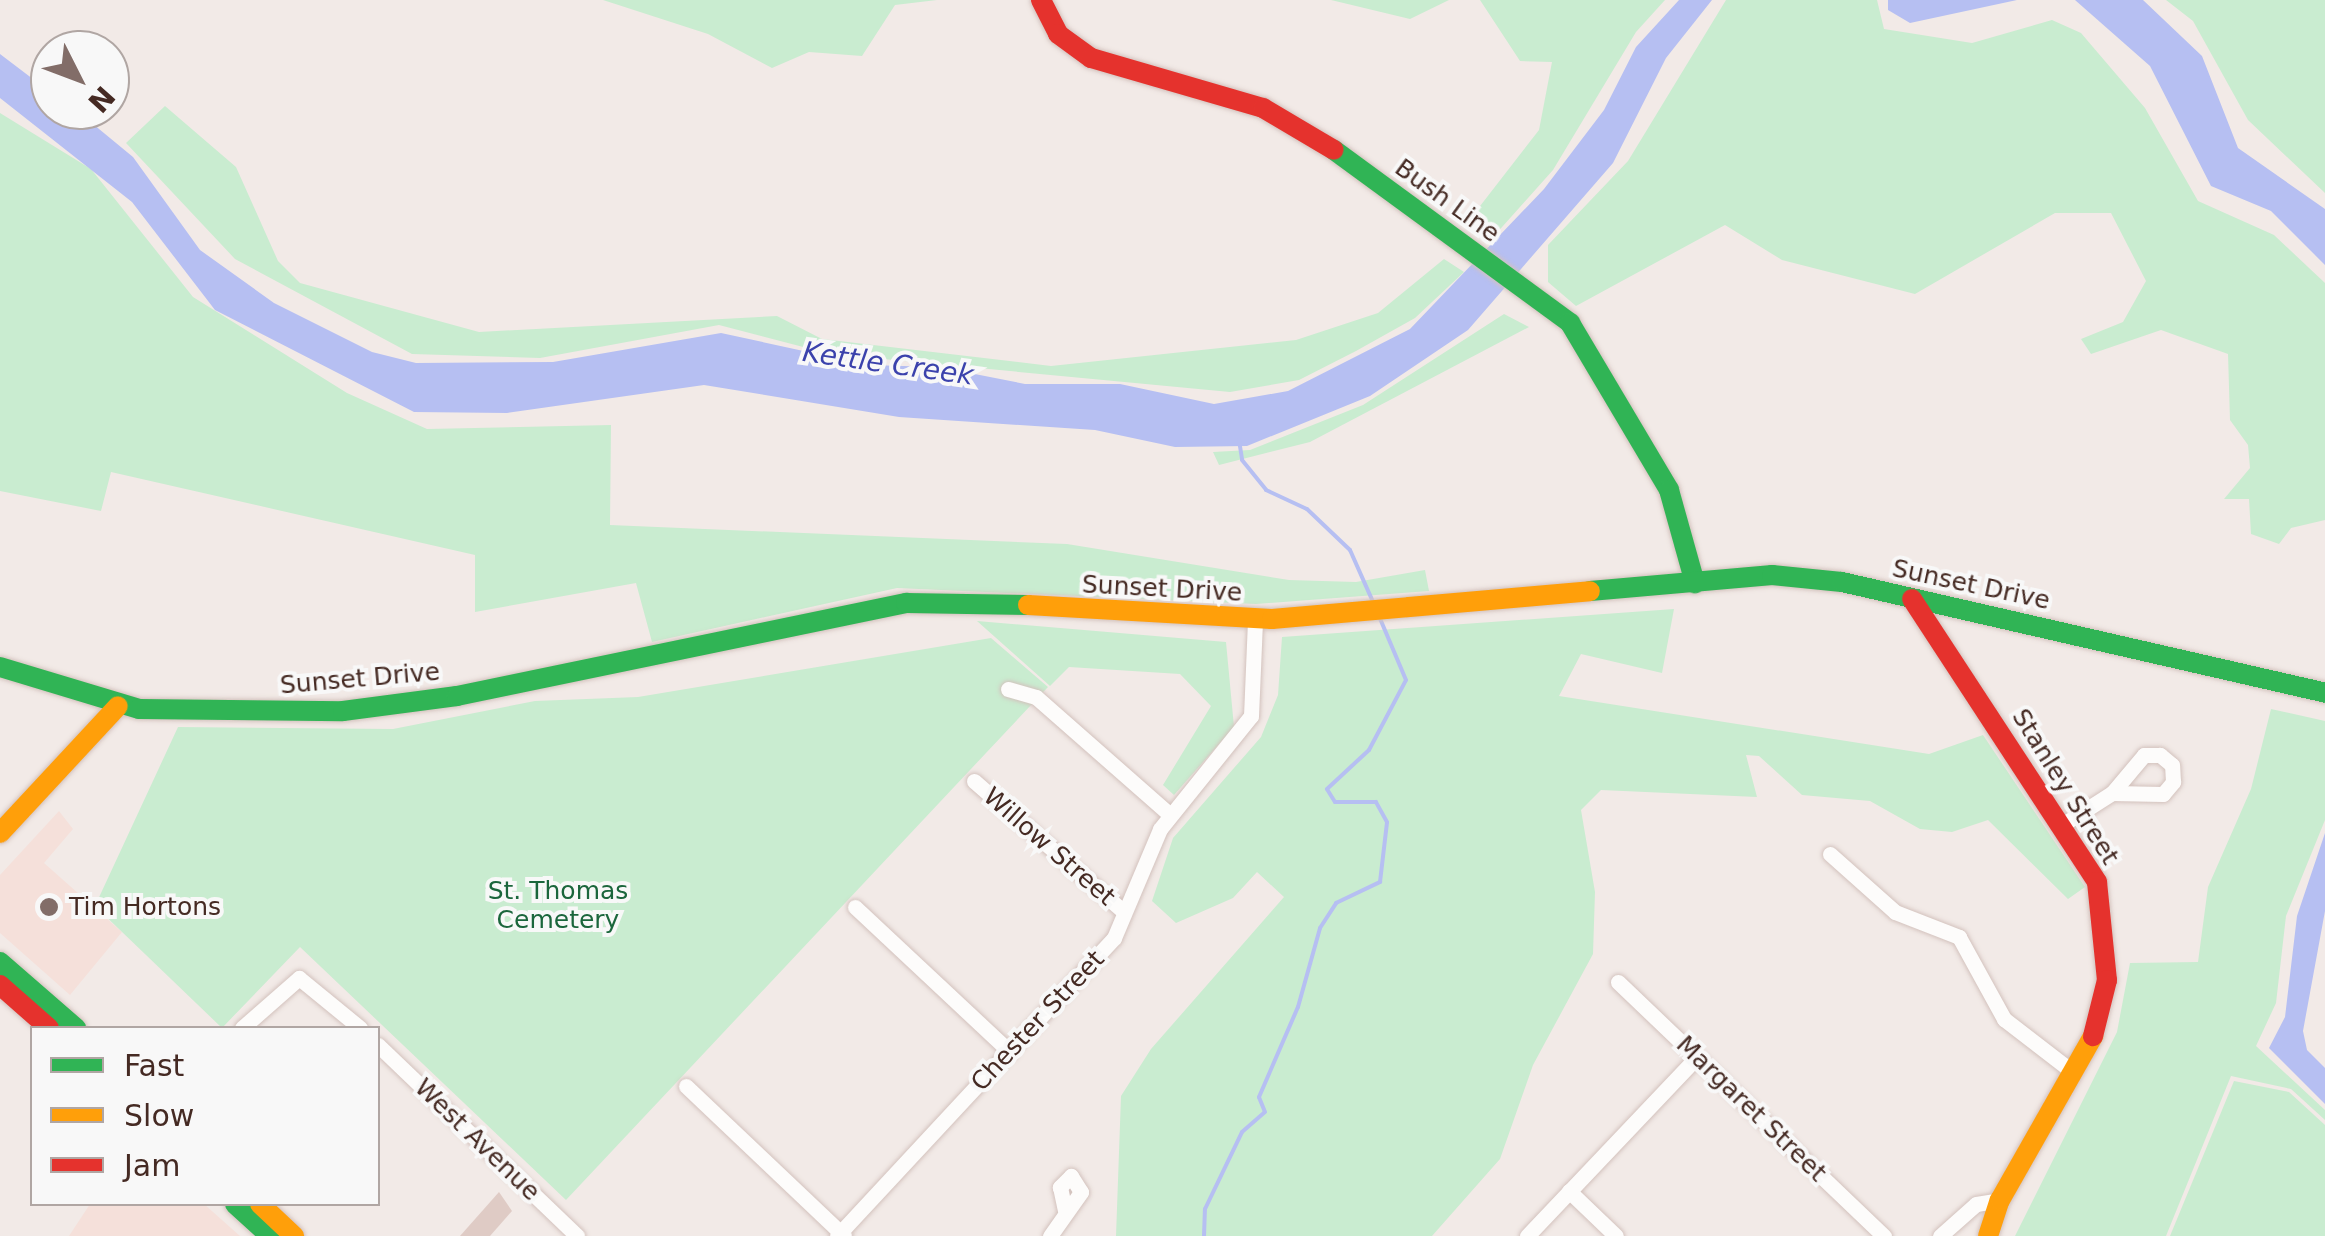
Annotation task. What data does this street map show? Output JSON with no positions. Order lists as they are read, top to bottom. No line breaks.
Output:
{"streets":{"main road":["Bush Line","Sunset Drive","Stanley Street"],"street":["Willow Street","Chester Street","Margaret Street","West Avenue"]},"crossings":[["Bush Line","Sunset Drive"],["Sunset Drive","Stanley Street"],["Sunset Drive","Chester Street"],["Willow Street","Chester Street"]],"water":["Kettle Creek"],"parks":["St. Thomas Cemetery"],"places":["Tim Hortons"],"legend":["Fast","Slow","Jam"],"north":"bottom right"}
